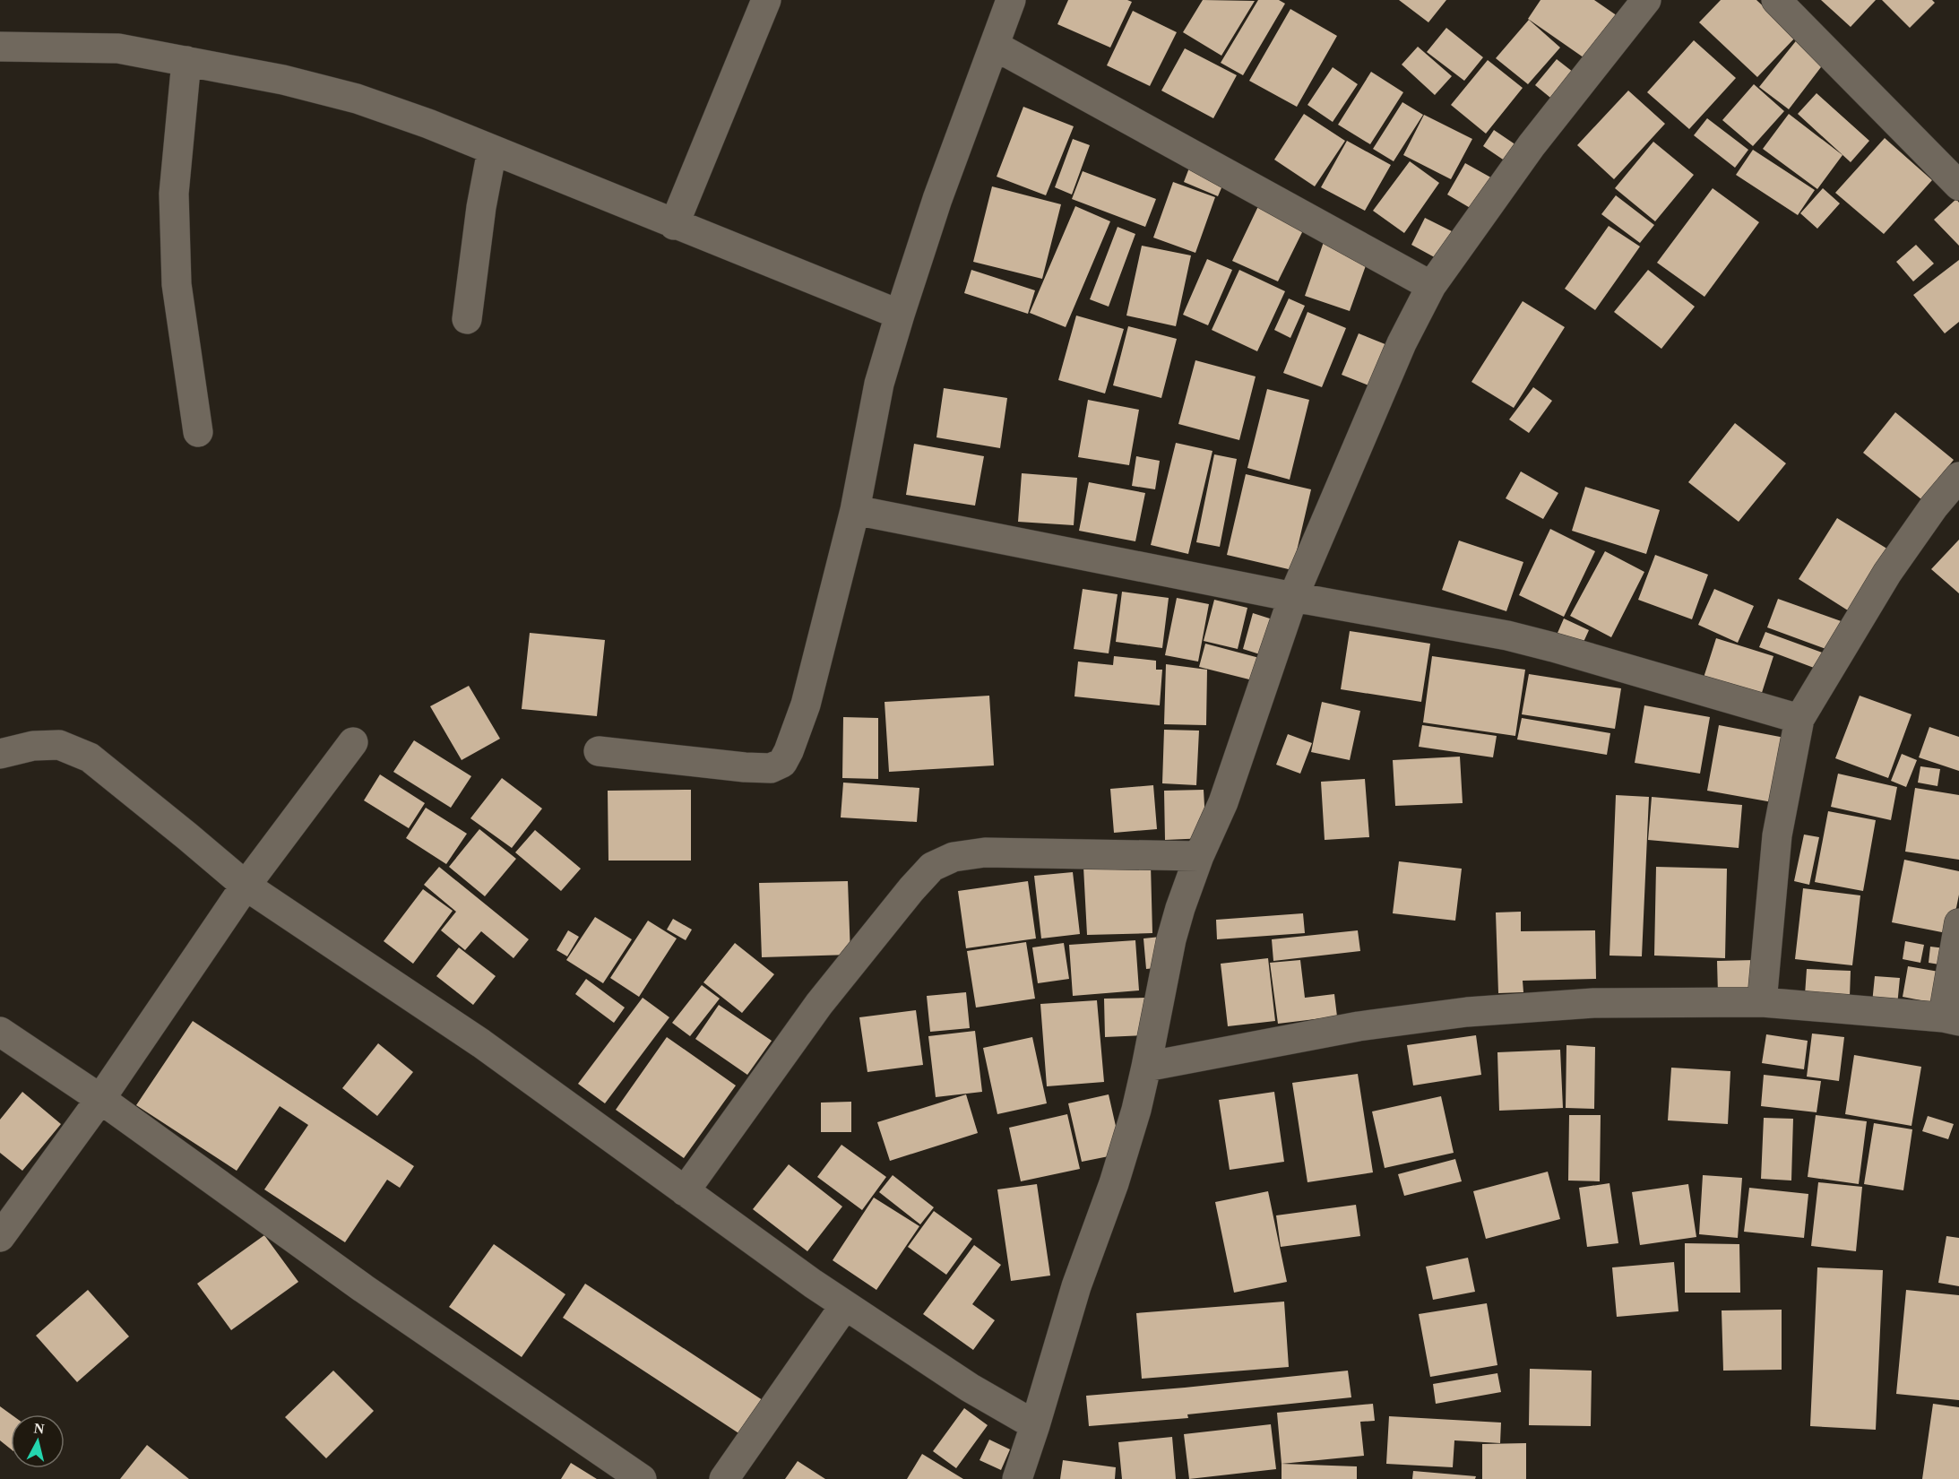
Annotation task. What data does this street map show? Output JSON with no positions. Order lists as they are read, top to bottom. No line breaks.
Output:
{"north":"top"}
